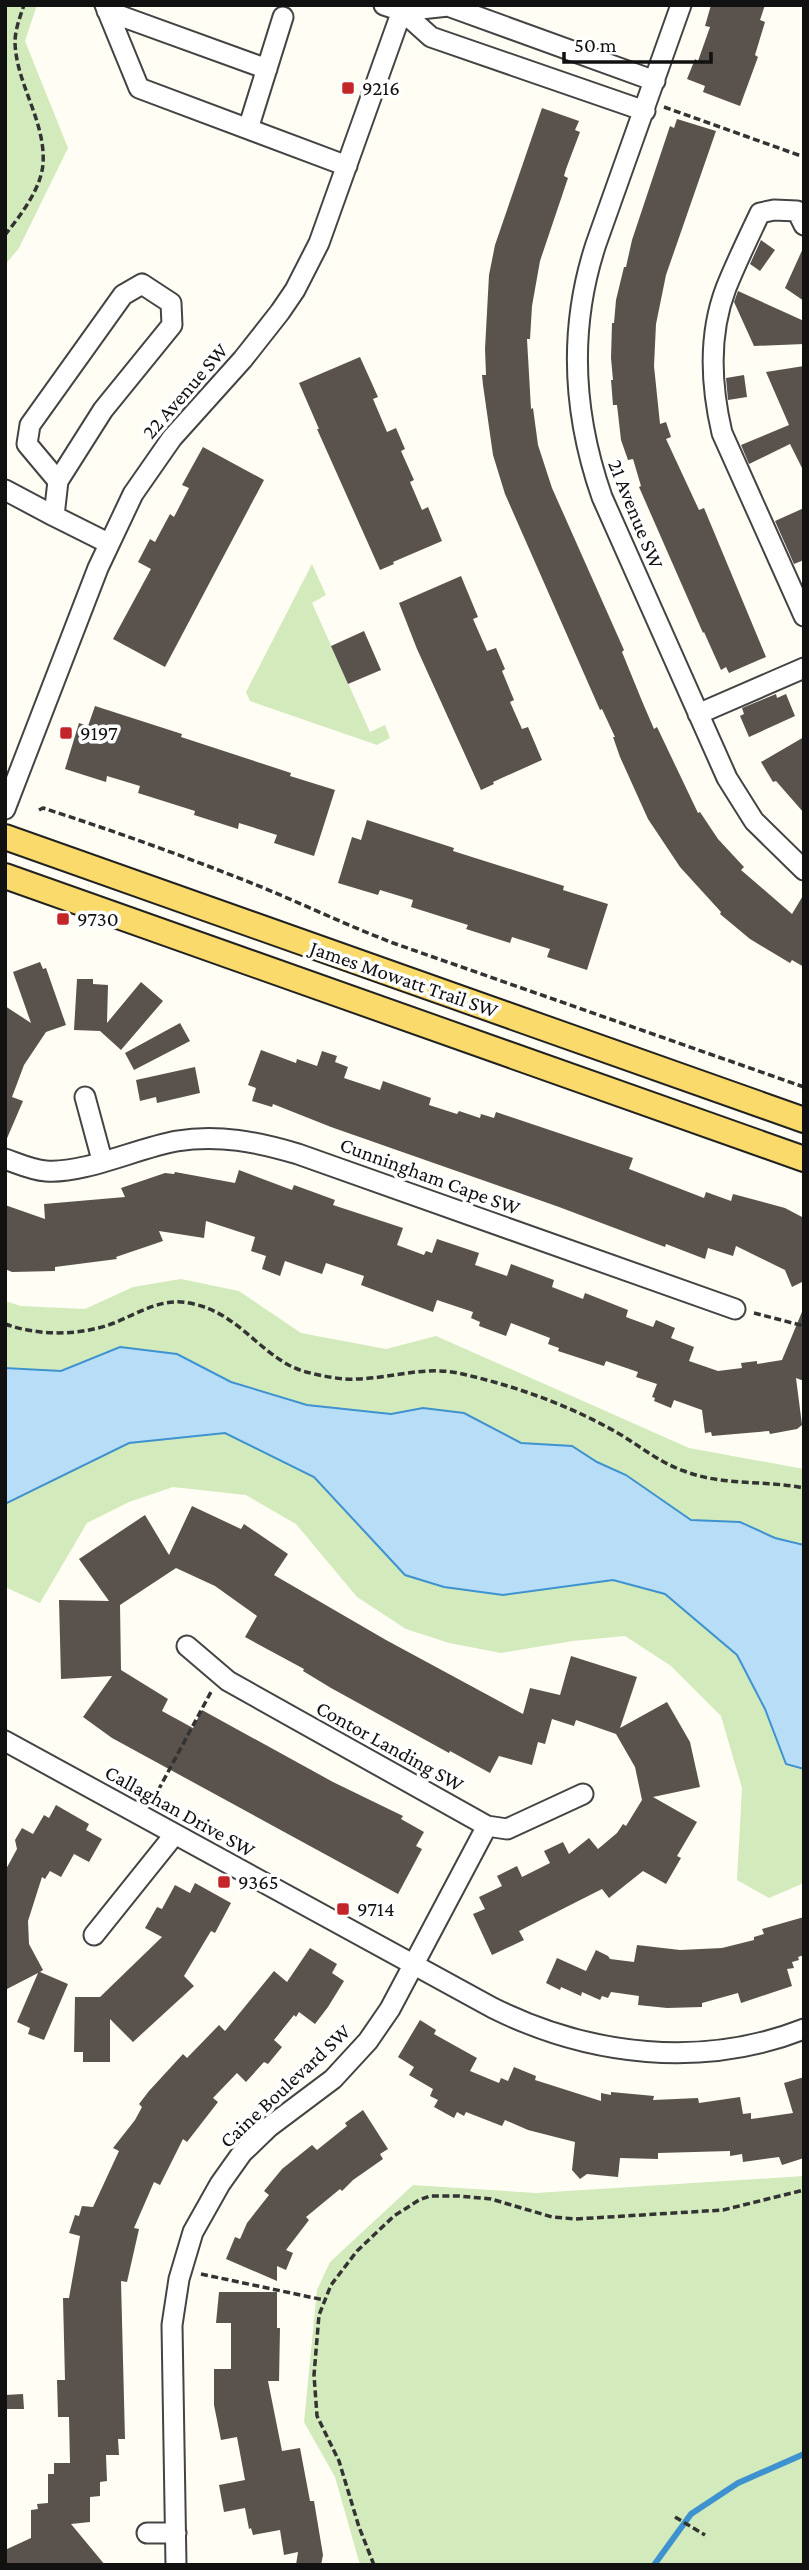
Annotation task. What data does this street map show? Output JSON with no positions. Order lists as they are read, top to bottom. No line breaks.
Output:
{"streets":{"main road":["James Mowatt Trail SW"],"street":["22 Avenue SW","21 Avenue SW","Cunningham Cape SW","Contor Landing SW","Callaghan Drive SW","Caine Boulevard SW"]},"crossings":[["Contor Landing SW","Caine Boulevard SW"],["Callaghan Drive SW","Caine Boulevard SW"]],"places":{"transit":["9216","9197","9730","9365","9714"]},"scale_bar":"50 m"}
